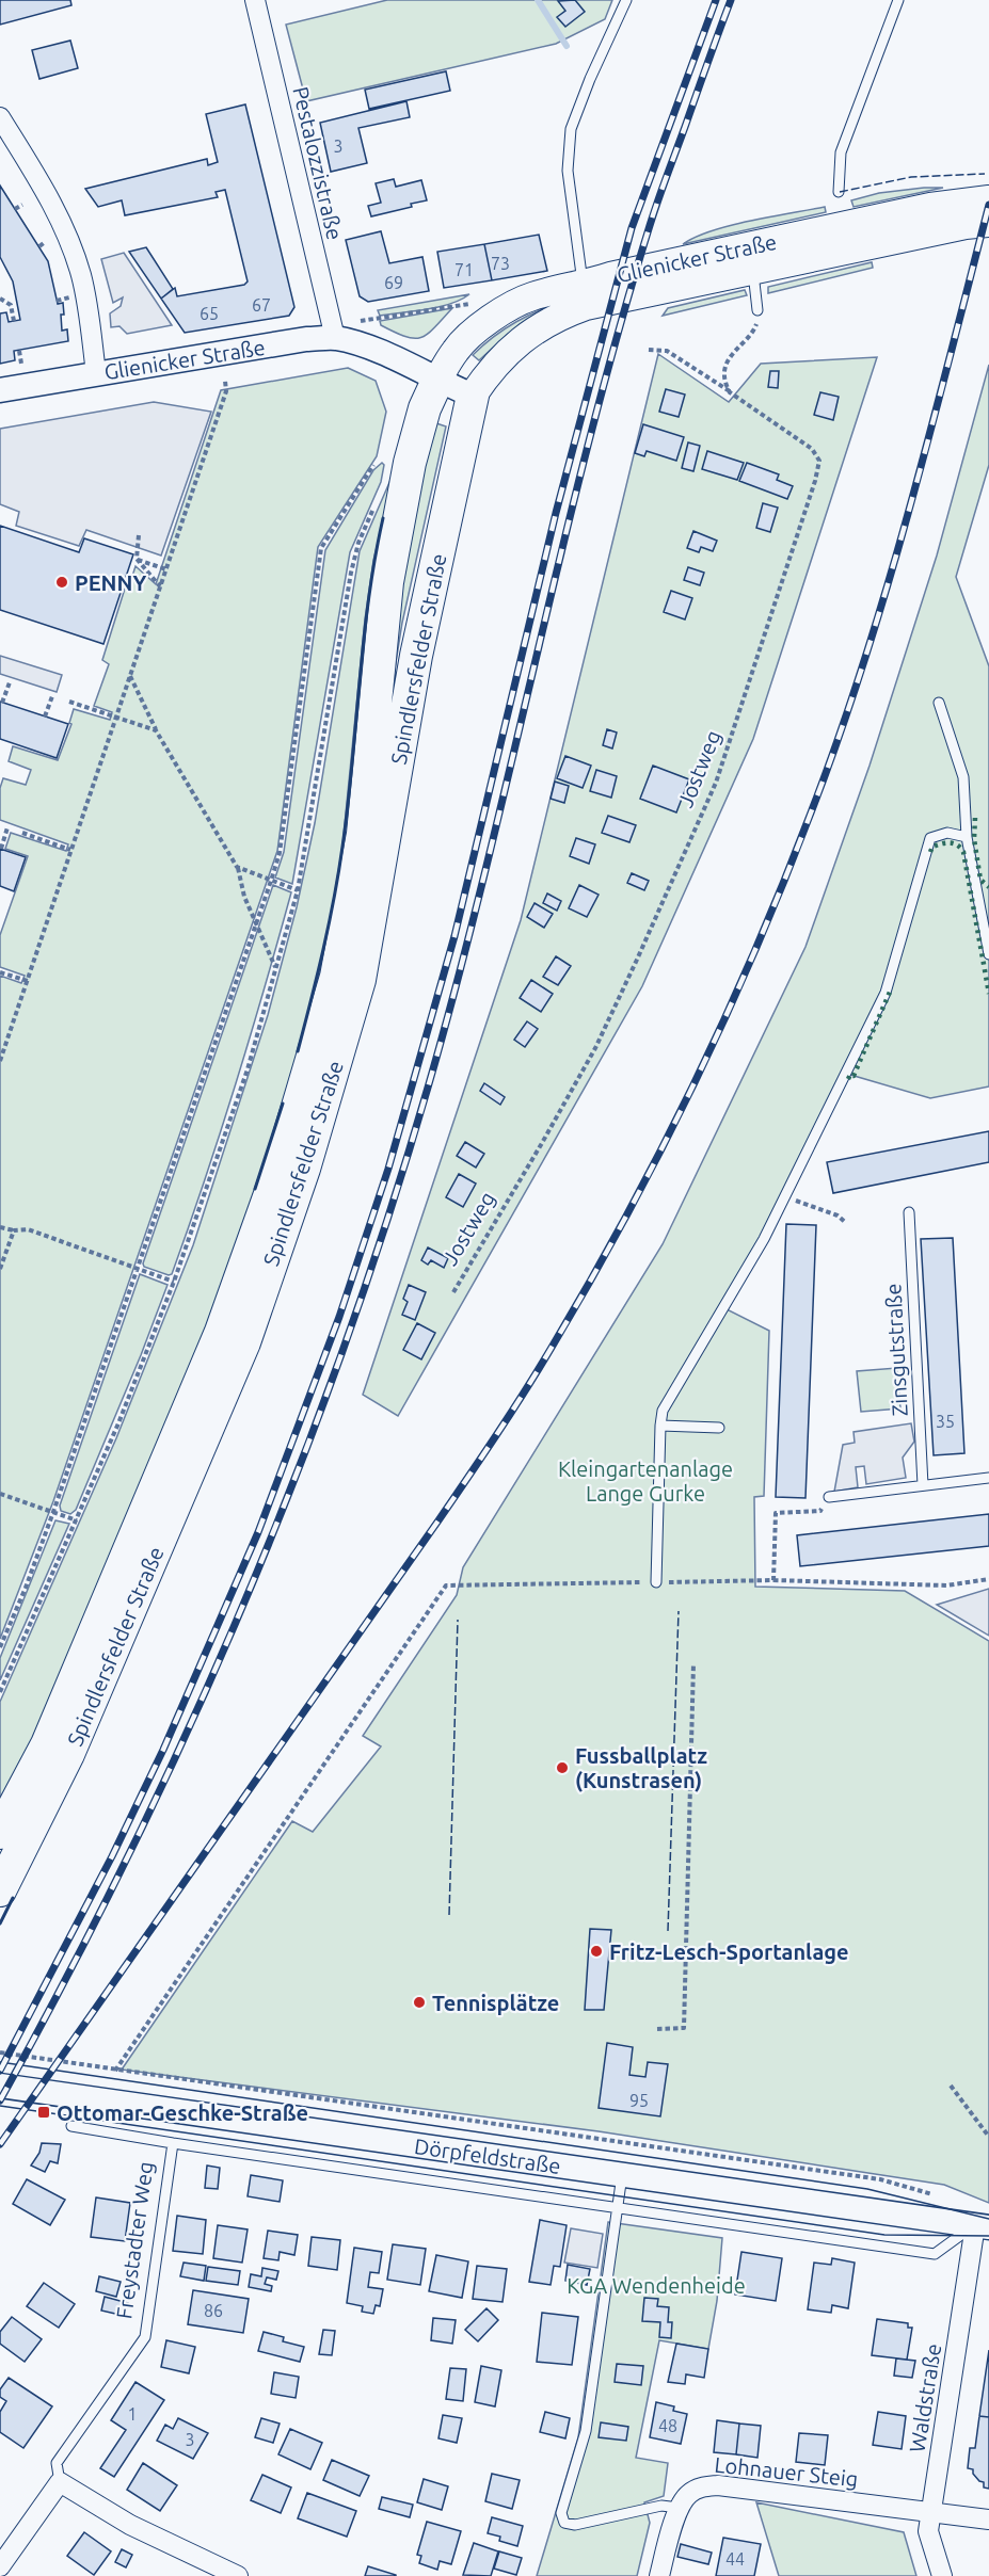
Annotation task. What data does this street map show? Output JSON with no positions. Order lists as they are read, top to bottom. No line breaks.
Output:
{"streets":{"highway":["Spindlersfelder Straße"],"main road":["Glienicker Straße"],"street":["Pestalozzistraße","Dörpfeldstraße","Freystadter Weg","Waldstraße","Lohnauer Steig"],"lane":["Zinsgutstraße"],"path":["Jostweg"]},"crossings":[["Pestalozzistraße","Glienicker Straße"],["Glienicker Straße","Spindlersfelder Straße"],["Dörpfeldstraße","Freystadter Weg"],["Dörpfeldstraße","Waldstraße"],["Waldstraße","Lohnauer Steig"]],"parks":["Kleingartenanlage Lange Gurke","KGA Wendenheide"],"places":{"other":["PENNY","Fussballplatz (Kunstrasen)","Fritz-Lesch-Sportanlage","Tennisplätze"],"transit":["Ottomar-Geschke-Straße"]},"house_numbers":["3","73","71","69","67","65","35","95","86","1","48","3","44"]}
